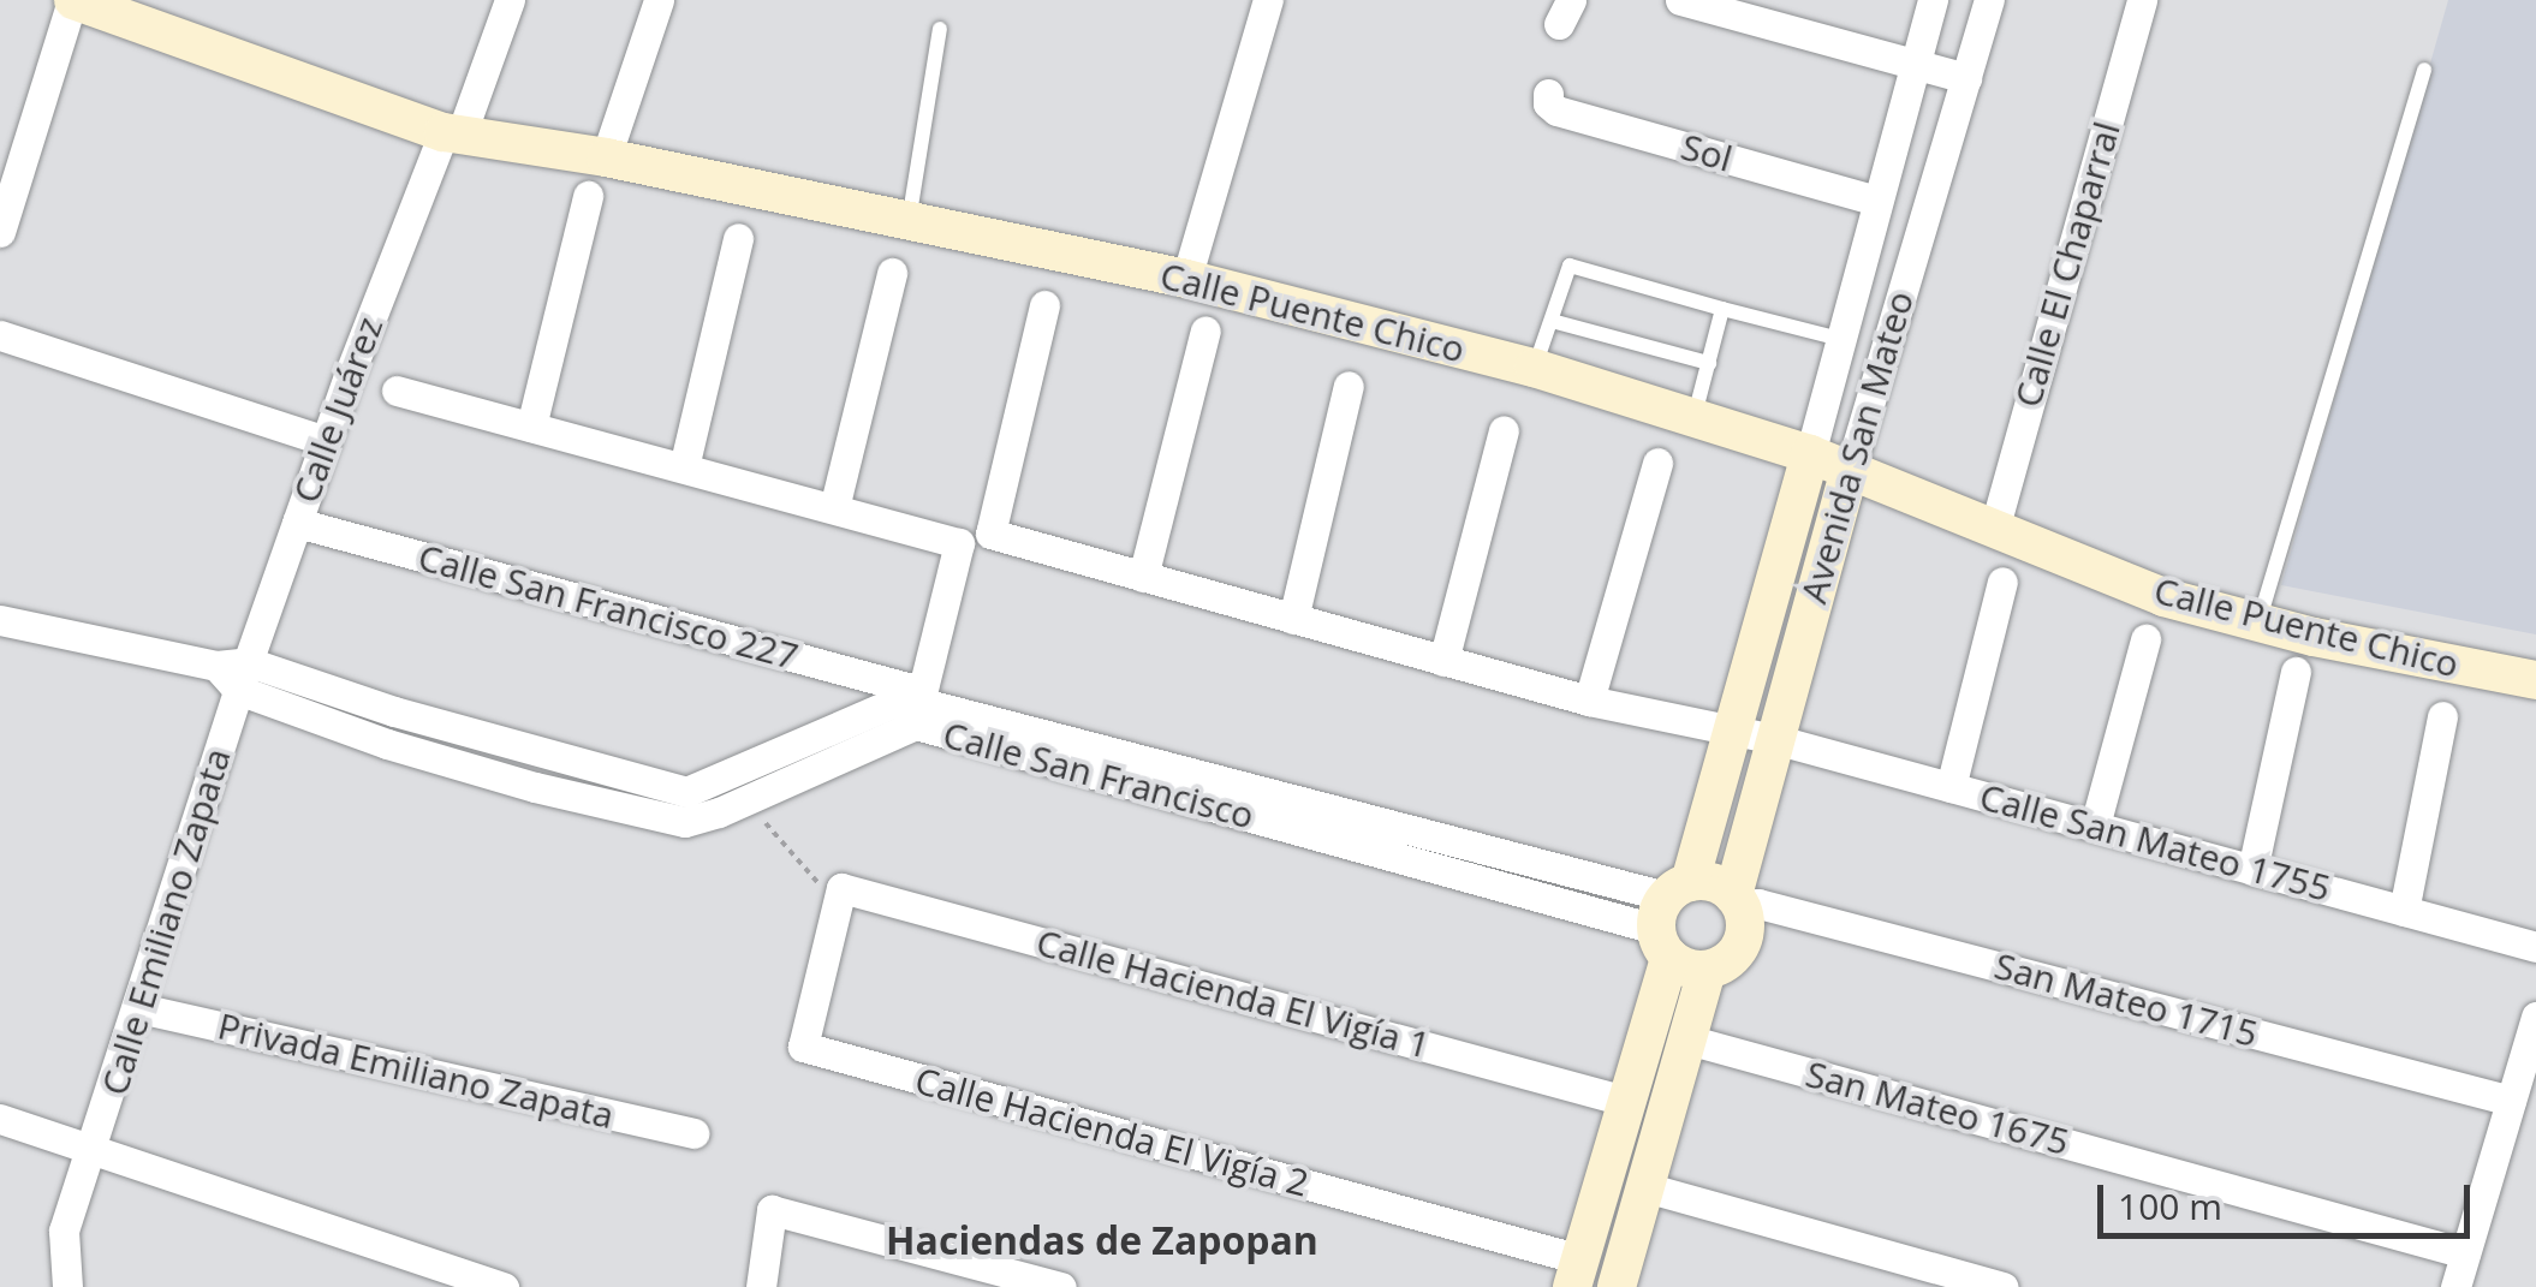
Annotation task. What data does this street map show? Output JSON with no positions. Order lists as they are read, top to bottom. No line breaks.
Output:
{"streets":{"main road":["Calle Puente Chico","Avenida San Mateo"],"street":["Sol","Calle El Chaparral","Calle Juárez","Calle San Francisco 227","Calle San Francisco","Calle San Mateo 1755","Calle Emiliano Zapata","Calle Hacienda El Vigía 1","San Mateo 1715","Privada Emiliano Zapata","San Mateo 1675","Calle Hacienda El Vigía 2"]},"crossings":[["Sol","Avenida San Mateo"],["Calle El Chaparral","Calle Puente Chico"],["Calle Puente Chico","Calle Juárez"],["Calle Puente Chico","Avenida San Mateo"],["Calle Juárez","Calle San Francisco 227"],["Calle Juárez","Calle Emiliano Zapata"],["Avenida San Mateo","Calle San Francisco"],["Avenida San Mateo","Calle San Mateo 1755"],["Avenida San Mateo","Calle Hacienda El Vigía 1"],["Avenida San Mateo","San Mateo 1715"],["Avenida San Mateo","San Mateo 1675"],["Avenida San Mateo","Calle Hacienda El Vigía 2"],["Calle San Francisco 227","Calle San Francisco"],["Calle Emiliano Zapata","Privada Emiliano Zapata"],["Calle Hacienda El Vigía 1","Calle Hacienda El Vigía 2"]],"districts":["Haciendas de Zapopan"],"scale_bar":"100 m"}
